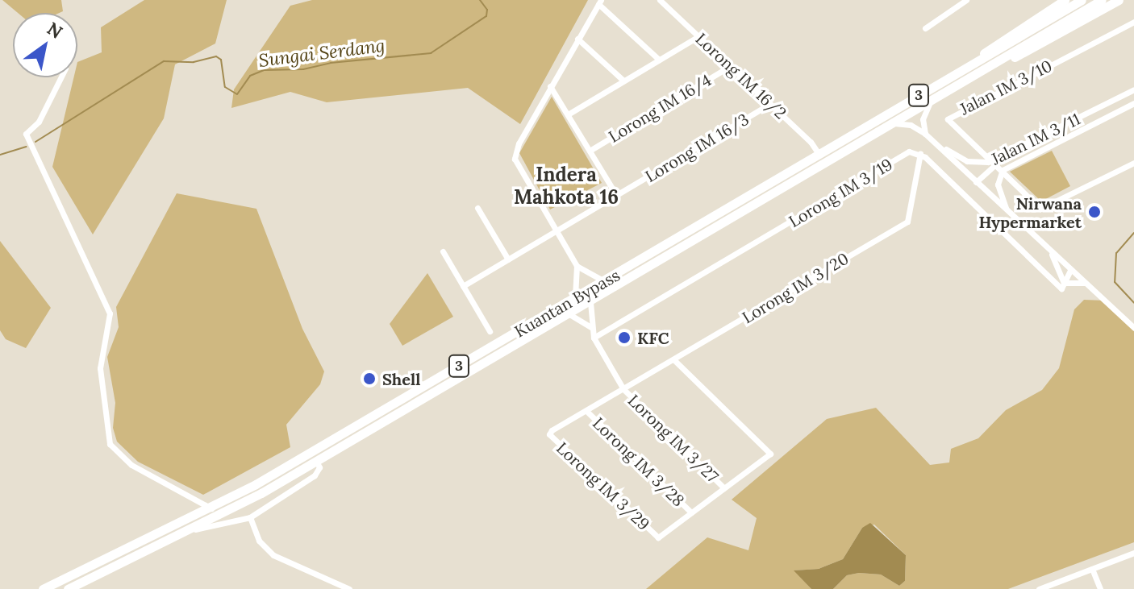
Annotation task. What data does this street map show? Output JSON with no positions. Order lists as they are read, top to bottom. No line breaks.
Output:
{"streets":{"highway":["3","Kuantan Bypass"],"street":["Lorong IM 16/2","Jalan IM 3/10","Lorong IM 16/4","Jalan IM 3/11","Lorong IM 16/3","Lorong IM 3/19","Lorong IM 3/20","Lorong IM 3/27","Lorong IM 3/28","Lorong IM 3/29"]},"crossings":[["Lorong IM 16/2","Lorong IM 16/4"],["Lorong IM 16/2","Lorong IM 16/3"],["Lorong IM 16/2","Kuantan Bypass"],["Jalan IM 3/10","Jalan IM 3/11"],["Lorong IM 3/19","Lorong IM 3/20"],["Lorong IM 3/19","Lorong IM 3/27"],["Lorong IM 3/20","Lorong IM 3/27"],["Lorong IM 3/20","Lorong IM 3/28"],["Lorong IM 3/20","Lorong IM 3/29"],["Kuantan Bypass","Lorong IM 3/27"],["Lorong IM 3/28","Lorong IM 3/29"]],"districts":["Indera Mahkota 16"],"water":["Sungai Serdang"],"places":["Nirwana Hypermarket","KFC","Shell"],"north":"top right"}
